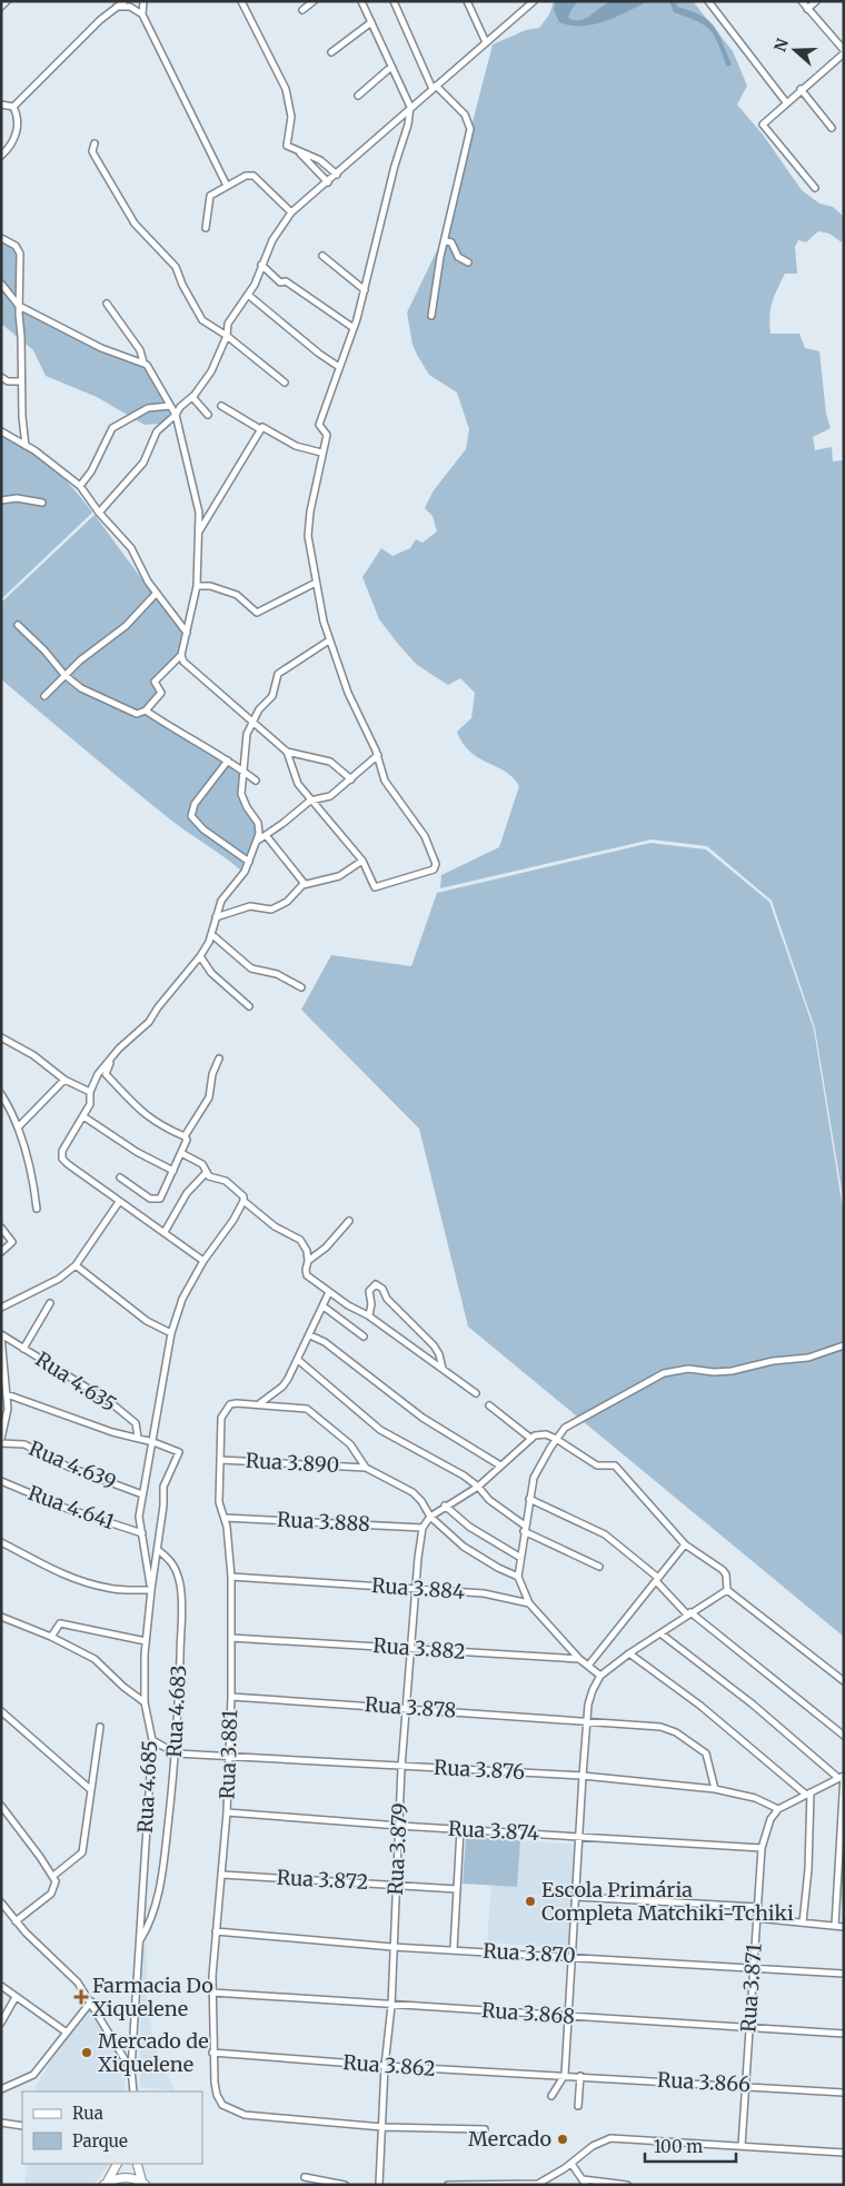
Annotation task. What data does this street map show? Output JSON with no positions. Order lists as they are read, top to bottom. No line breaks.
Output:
{"streets":{"street":["Rua 4.635","Rua 3.890","Rua 4.639","Rua 4.641","Rua 3.888","Rua 3.884","Rua 3.882","Rua 3.878","Rua 4.683","Rua 3.881","Rua 3.876","Rua 4.685","Rua 3.874","Rua 3.879","Rua 3.872","Rua 3.870","Rua 3.871","Rua 3.868","Rua 3.862","Rua 3.866"]},"crossings":[["Rua 3.890","Rua 3.881"],["Rua 3.888","Rua 3.881"],["Rua 3.888","Rua 3.879"],["Rua 3.884","Rua 3.881"],["Rua 3.884","Rua 3.879"],["Rua 3.882","Rua 3.881"],["Rua 3.882","Rua 3.879"],["Rua 3.878","Rua 3.881"],["Rua 3.878","Rua 3.876"],["Rua 3.878","Rua 3.879"],["Rua 4.683","Rua 3.876"],["Rua 4.683","Rua 4.685"],["Rua 3.881","Rua 3.876"],["Rua 3.881","Rua 3.874"],["Rua 3.881","Rua 3.879"],["Rua 3.881","Rua 3.872"],["Rua 3.881","Rua 3.870"],["Rua 3.881","Rua 3.868"],["Rua 3.881","Rua 3.862"],["Rua 3.876","Rua 3.879"],["Rua 3.876","Rua 3.871"],["Rua 3.874","Rua 3.879"],["Rua 3.874","Rua 3.871"],["Rua 3.879","Rua 3.872"],["Rua 3.879","Rua 3.870"],["Rua 3.879","Rua 3.868"],["Rua 3.879","Rua 3.862"],["Rua 3.870","Rua 3.871"],["Rua 3.871","Rua 3.868"],["Rua 3.871","Rua 3.866"],["Rua 3.862","Rua 3.866"]],"places":{"other":["Escola Primária Completa Matchiki-Tchiki","Mercado de Xiquelene","Mercado"],"health":["Farmacia Do Xiquelene"]},"legend":["Rua","Parque"],"scale_bar":"100 m","north":"left"}
